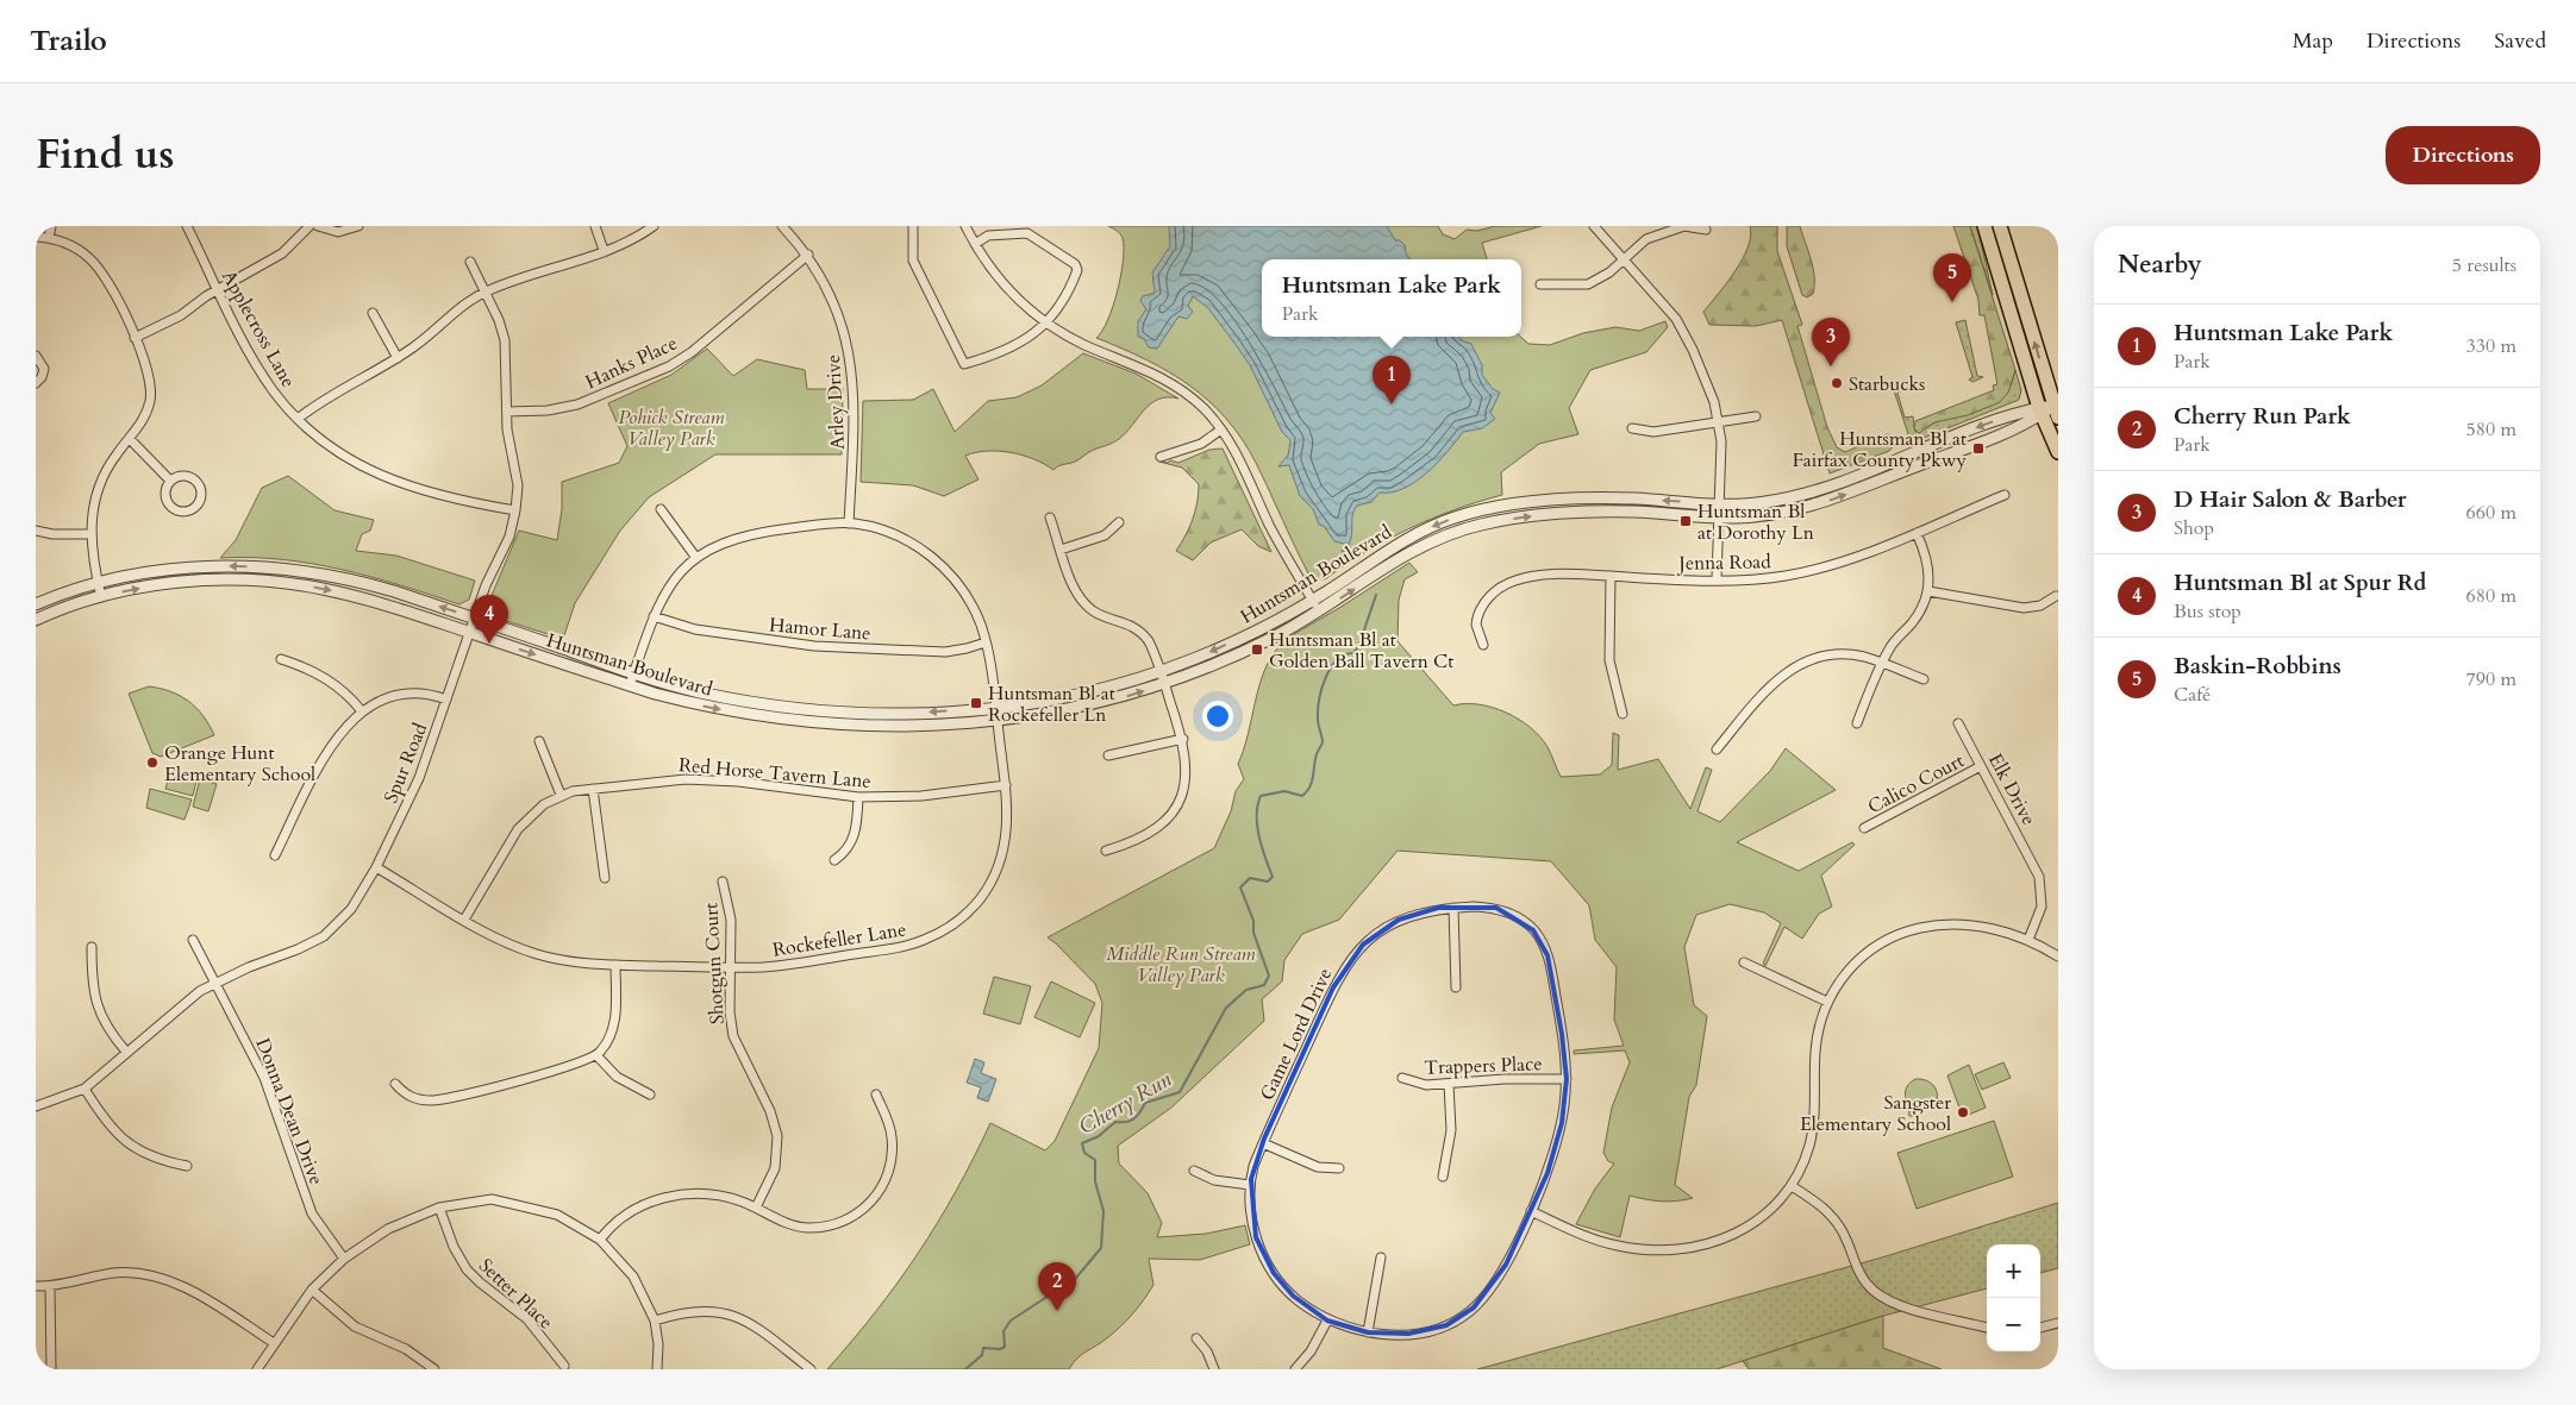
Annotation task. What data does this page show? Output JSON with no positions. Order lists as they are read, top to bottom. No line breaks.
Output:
{"streets":{"street":["Applecross Lane","Hanks Place","Arley Drive","Jenna Road","Huntsman Boulevard","Hamor Lane","Spur Road","Red Horse Tavern Lane","Calico Court","Elk Drive","Rockefeller Lane","Shotgun Court","Game Lord Drive","Trappers Place","Donna Dean Drive","Setter Place"]},"crossings":[["Applecross Lane","Spur Road"],["Hanks Place","Arley Drive"],["Hanks Place","Spur Road"],["Arley Drive","Rockefeller Lane"],["Huntsman Boulevard","Spur Road"],["Huntsman Boulevard","Rockefeller Lane"],["Hamor Lane","Rockefeller Lane"],["Spur Road","Rockefeller Lane"],["Spur Road","Donna Dean Drive"],["Red Horse Tavern Lane","Rockefeller Lane"],["Calico Court","Elk Drive"],["Rockefeller Lane","Shotgun Court"],["Game Lord Drive","Trappers Place"]],"water":["Cherry Run"],"parks":["Pohick Stream Valley Park","Middle Run Stream Valley Park"],"places":{"other":["Starbucks","Orange Hunt Elementary School","Sangster Elementary School"],"transit":["Huntsman Bl at Fairfax County Pkwy","Huntsman Bl at Dorothy Ln","Huntsman Bl at Golden Ball Tavern Ct","Huntsman Bl at Rockefeller Ln"]},"page":{"header":"Trailo","nav":["Map","Directions","Saved"],"title":"Find us","buttons":"Directions","heading":["Nearby","5 results"],"pins":["5","3","1","4","2"],"popup":["Huntsman Lake Park","Park"],"list":[{"mark":"1","name":"Huntsman Lake Park","note":"Park","value":"330 m"},{"mark":"2","name":"Cherry Run Park","note":"Park","value":"580 m"},{"mark":"3","name":"D Hair Salon & Barber","note":"Shop","value":"660 m"},{"mark":"4","name":"Huntsman Bl at Spur Rd","note":"Bus stop","value":"680 m"},{"mark":"5","name":"Baskin-Robbins","note":"Café","value":"790 m"}],"map_buttons":["+","−"]}}
